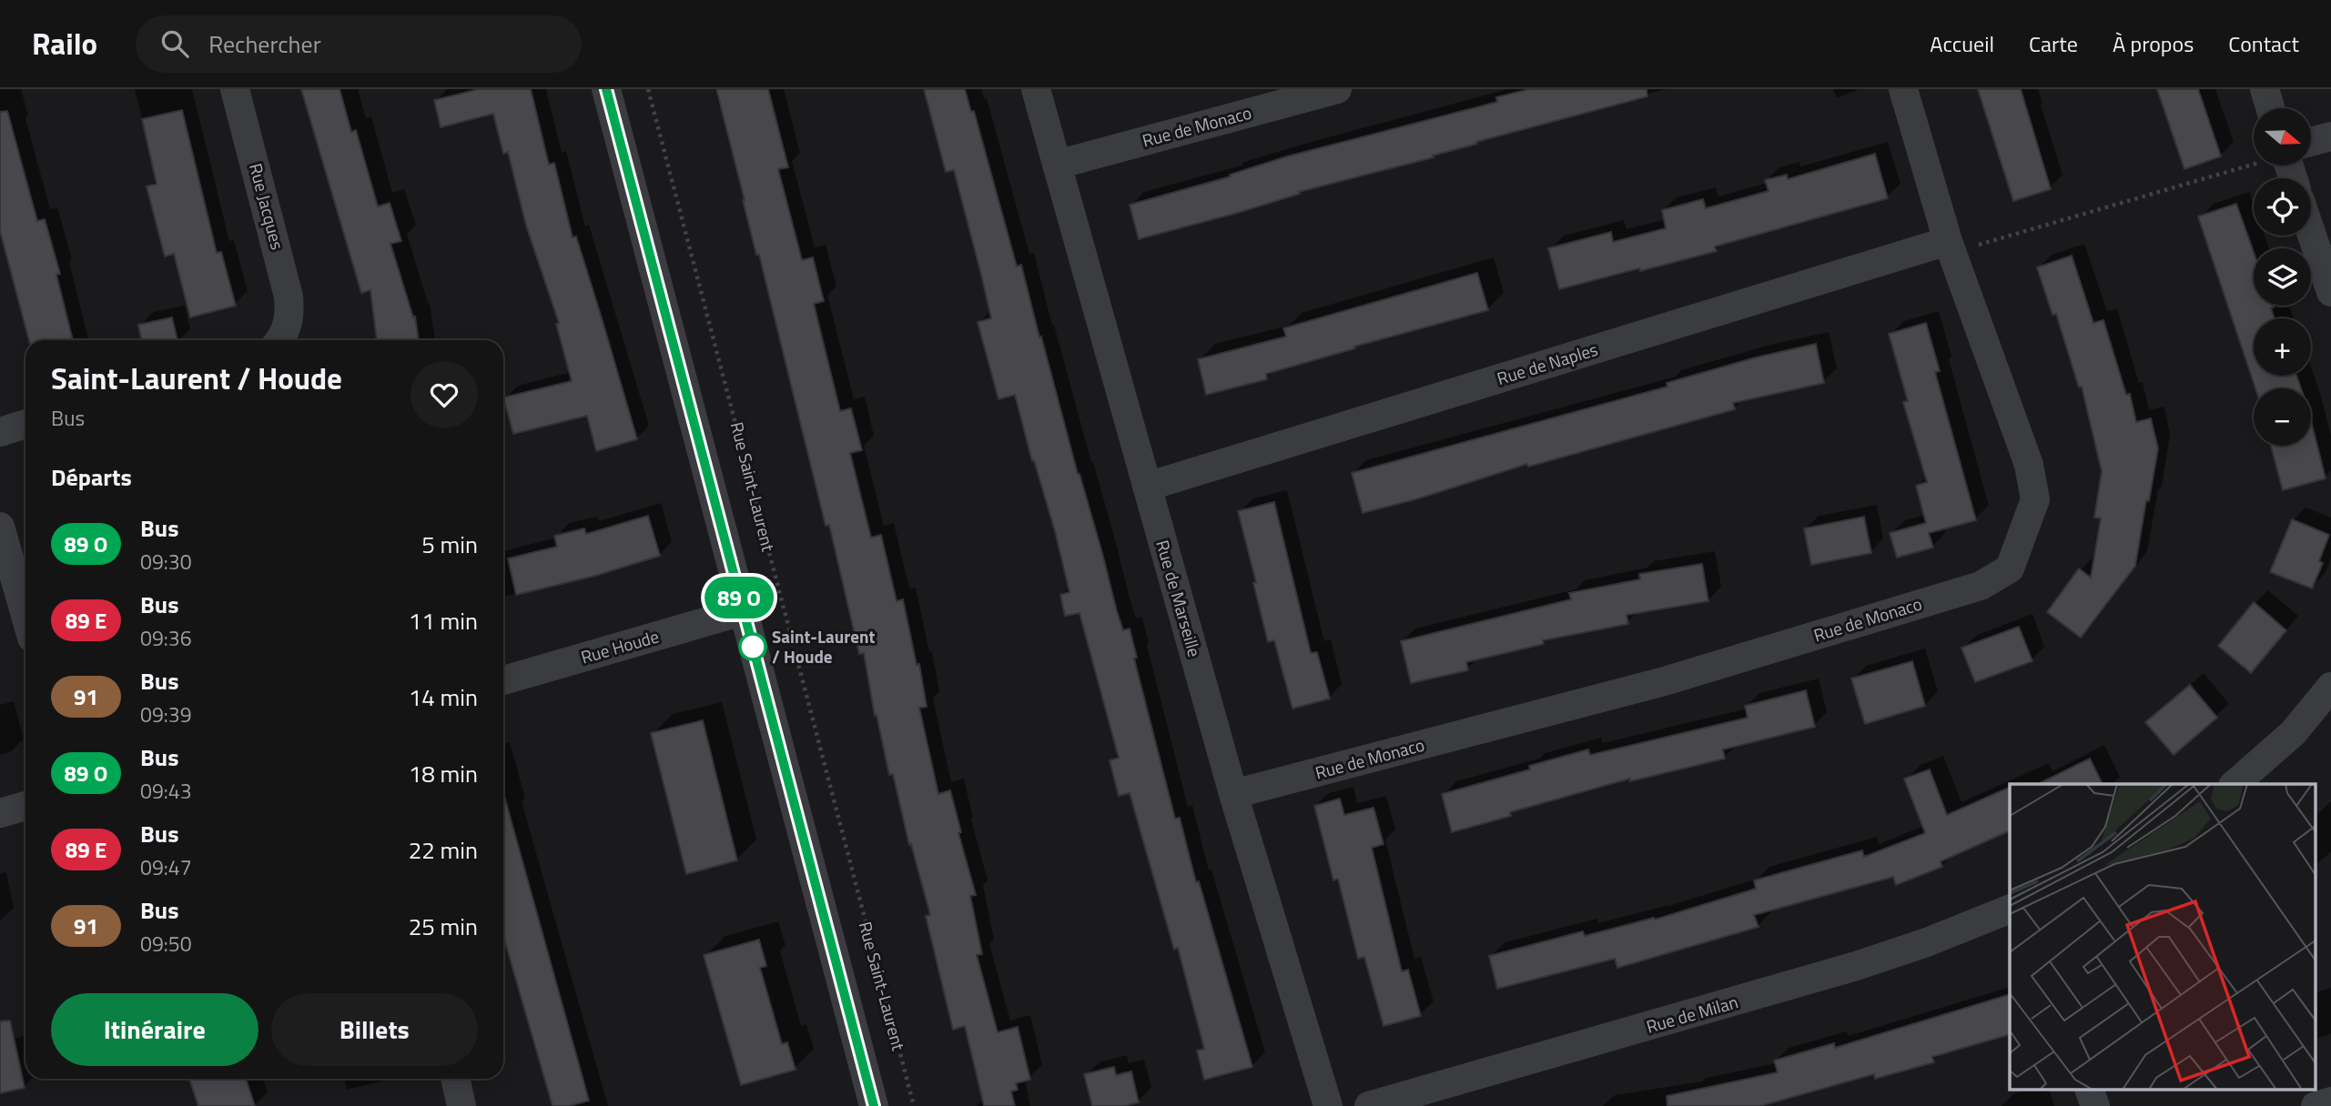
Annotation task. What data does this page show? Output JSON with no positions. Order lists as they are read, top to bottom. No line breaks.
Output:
{"streets":{"street":["Rue de Monaco","Rue Jacques","Rue de Naples","Rue de Marseille","Rue Houde","Rue de Milan"],"path":["Rue Saint-Laurent"]},"crossings":[["Rue de Monaco","Rue de Naples"],["Rue de Monaco","Rue de Marseille"],["Rue de Naples","Rue de Marseille"]],"places":["Saint-Laurent / Houde"],"north":"right","page":{"header":"Railo","search":"Rechercher","nav":["Accueil","Carte","À propos","Contact"],"on_map":"89 O","map_buttons":["+","−"],"heading":[["Saint-Laurent / Houde","Bus"],"Départs"],"list":[{"mark":"89 O","name":"Bus","note":"09:30","value":"5 min"},{"mark":"89 E","name":"Bus","note":"09:36","value":"11 min"},{"mark":"91","name":"Bus","note":"09:39","value":"14 min"},{"mark":"89 O","name":"Bus","note":"09:43","value":"18 min"},{"mark":"89 E","name":"Bus","note":"09:47","value":"22 min"},{"mark":"91","name":"Bus","note":"09:50","value":"25 min"}],"buttons":["Itinéraire","Billets"]}}
